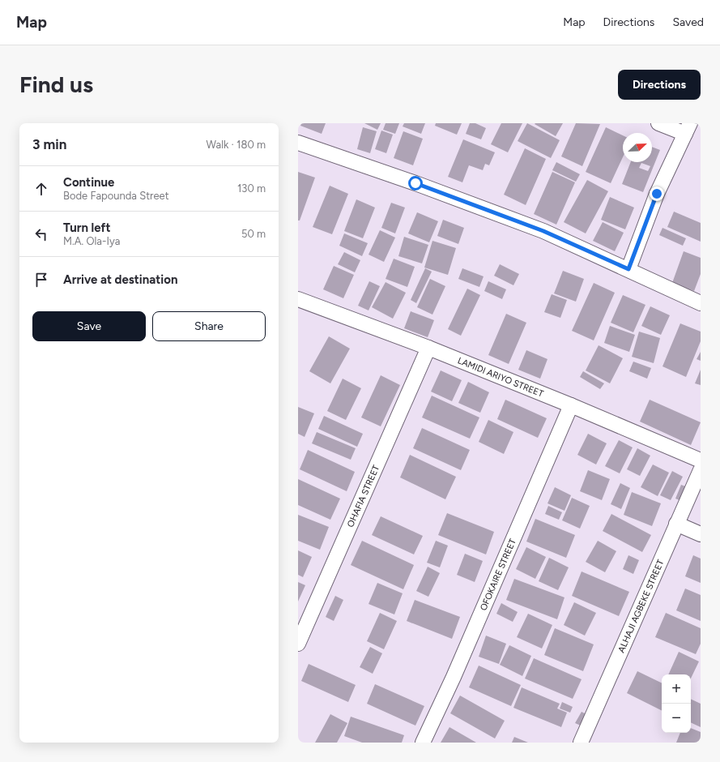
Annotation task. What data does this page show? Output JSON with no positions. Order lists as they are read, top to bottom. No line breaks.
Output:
{"streets":{"street":["LAMIDI ARIYO STREET","OHAFIA STREET","OFOKAIRE STREET","ALHAJI AGBEKE STREET"]},"crossings":[["LAMIDI ARIYO STREET","OHAFIA STREET"],["LAMIDI ARIYO STREET","OFOKAIRE STREET"]],"north":"top right","page":{"header":"Map","nav":["Map","Directions","Saved"],"buttons":["Directions",["Save","Share"]],"title":"Find us","heading":["3 min","Walk · 180 m"],"list":[["Continue","Bode Fapounda Street","130 m"],["Turn left","M.A. Ola-Iya","50 m"],"Arrive at destination"],"map_buttons":["+","−"]}}
